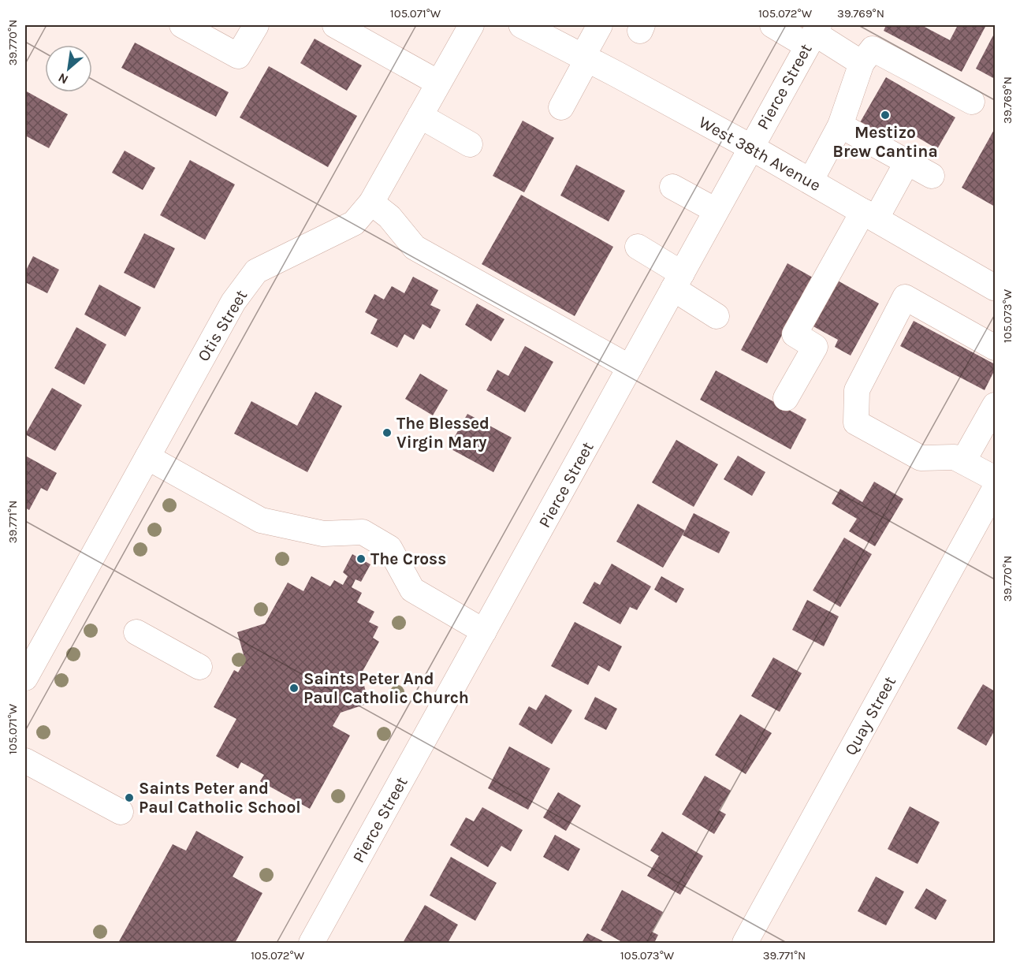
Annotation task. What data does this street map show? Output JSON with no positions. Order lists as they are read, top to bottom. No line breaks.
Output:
{"streets":{"main road":["West 38th Avenue"],"street":["Pierce Street","Otis Street","Quay Street"]},"crossings":[["Pierce Street","West 38th Avenue"]],"places":["Mestizo Brew Cantina","The Blessed Virgin Mary","The Cross","Saints Peter And Paul Catholic Church","Saints Peter and Paul Catholic School"],"north":"bottom left","coordinates":["105.071°W","105.072°W","39.769°N","39.770°N","105.073°W","39.771°N"]}
